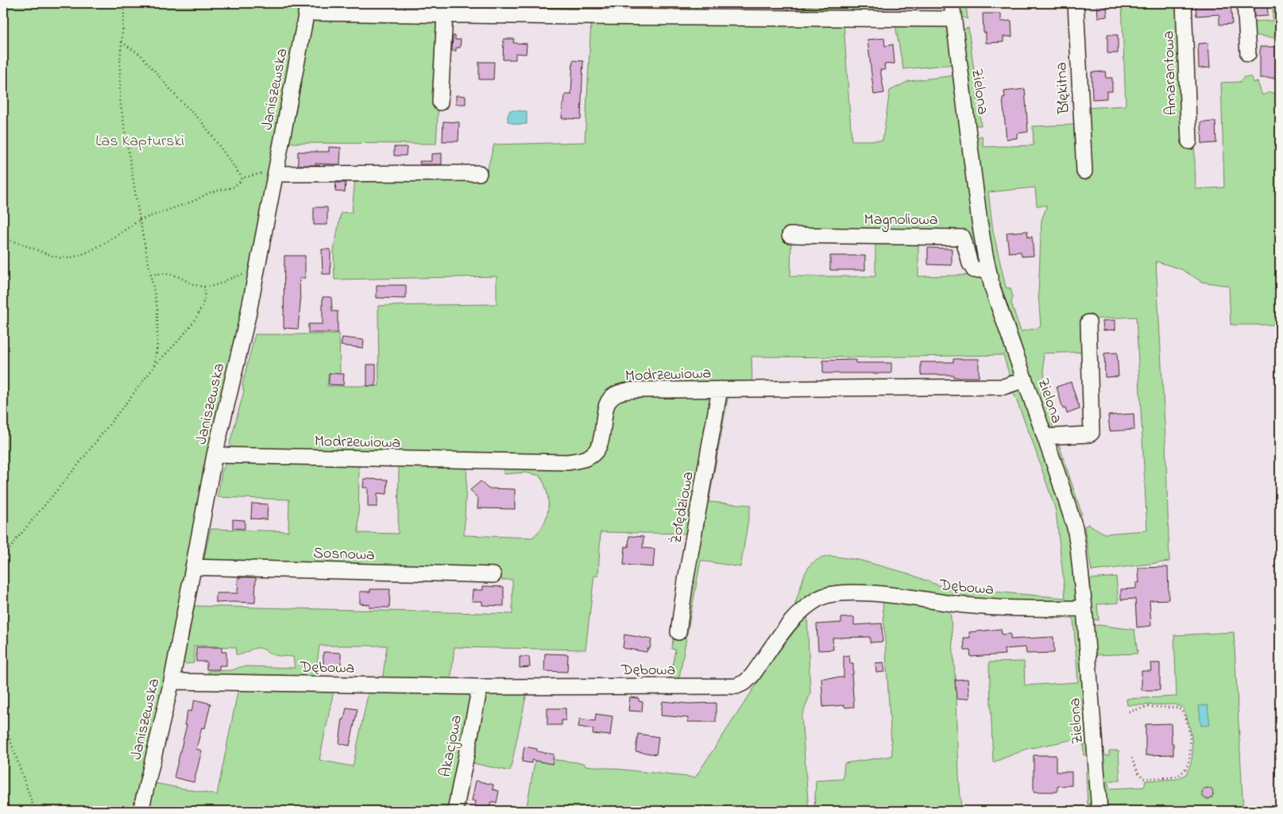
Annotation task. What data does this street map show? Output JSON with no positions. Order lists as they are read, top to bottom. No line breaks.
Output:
{"streets":{"street":["Amarantowa","Błękitna","Janiszewska","Zielona","Magnoliowa","Modrzewiowa","Żołędziowa","Sosnowa","Dębowa","Akacjowa"]},"crossings":[["Janiszewska","Modrzewiowa"],["Janiszewska","Sosnowa"],["Janiszewska","Dębowa"],["Zielona","Magnoliowa"],["Zielona","Modrzewiowa"],["Zielona","Dębowa"],["Modrzewiowa","Żołędziowa"],["Dębowa","Akacjowa"]],"parks":["Las Kapturski"]}
